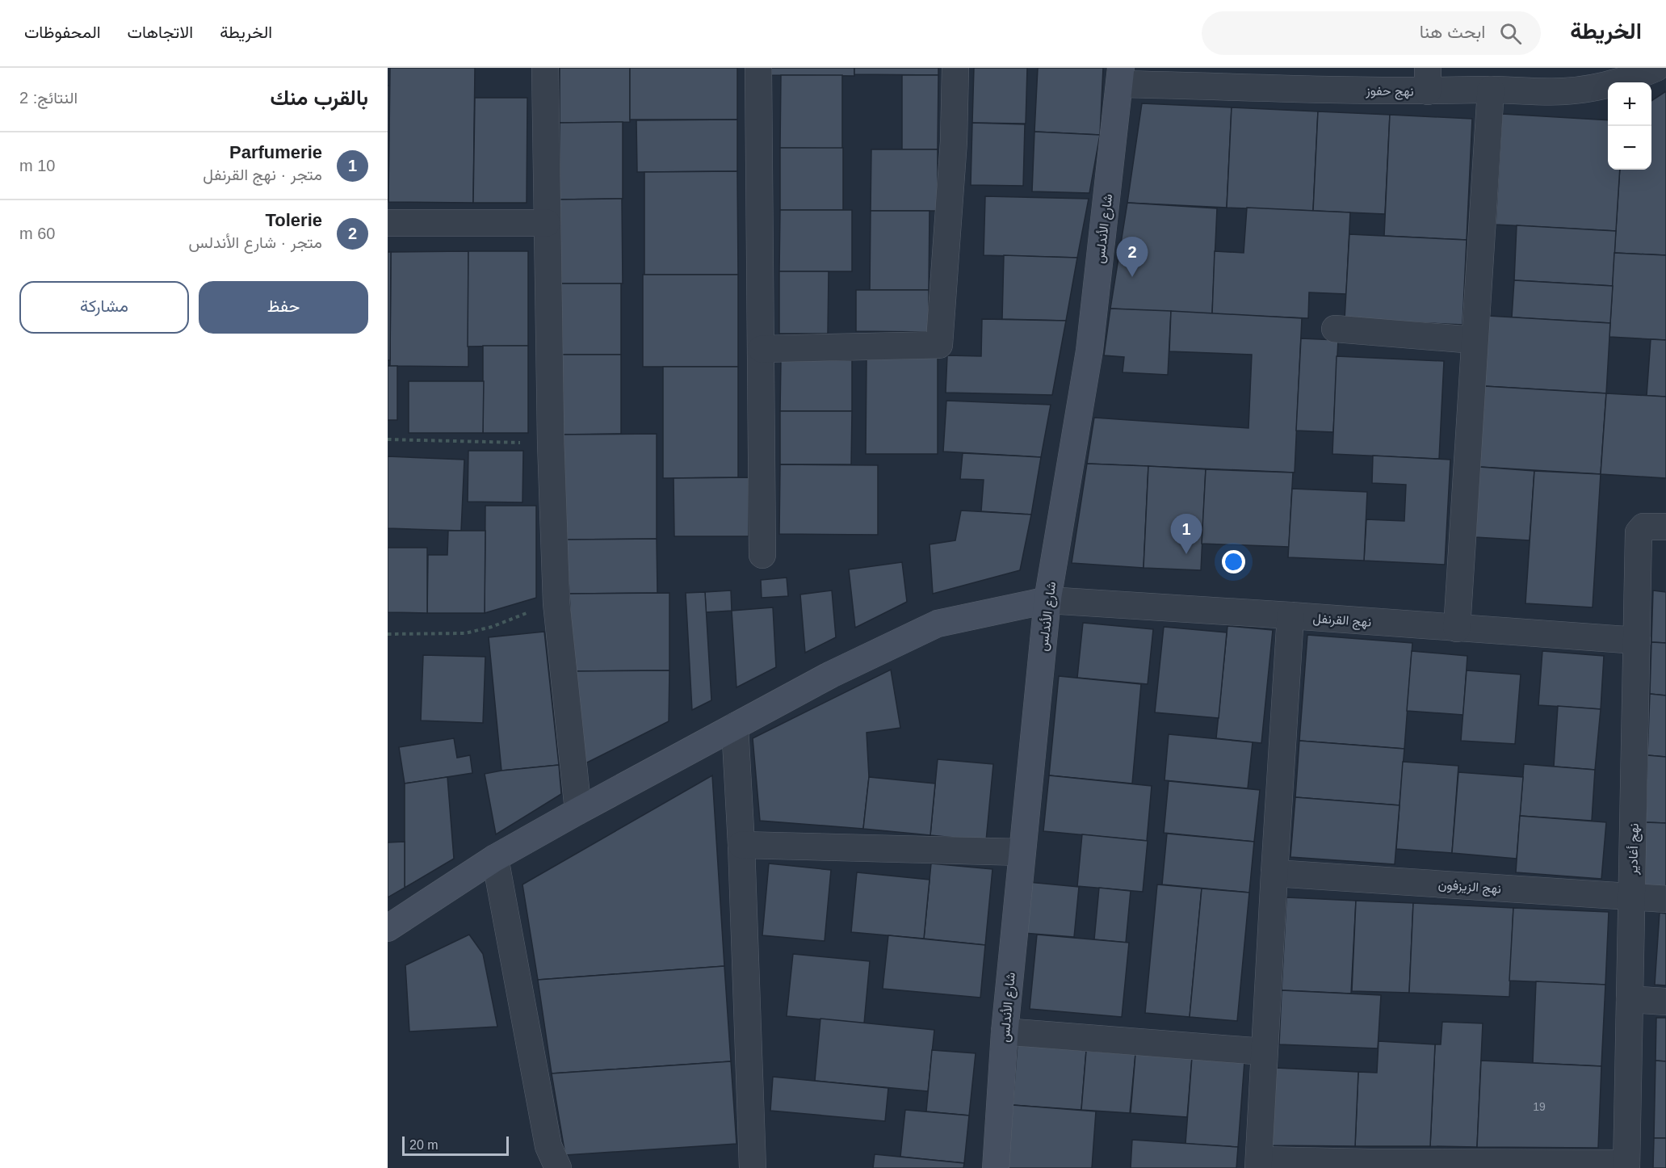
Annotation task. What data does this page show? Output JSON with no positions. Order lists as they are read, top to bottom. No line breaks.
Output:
{"streets":{"street":["نهج حفوز","شارع الأندلس","نهج القرنفل","نهج أغادير","نهج الزيزفون"]},"crossings":[["نهج حفوز","شارع الأندلس"],["شارع الأندلس","نهج القرنفل"],["نهج القرنفل","نهج أغادير"],["نهج أغادير","نهج الزيزفون"]],"house_numbers":["19"],"scale_bar":"20 m","page":{"header":"الخريطة","search":"ابحث هنا","nav":["الخريطة","الاتجاهات","المحفوظات"],"heading":["بالقرب منك","النتائج: 2"],"map_buttons":["+","−"],"list":[{"mark":"1","name":"Parfumerie","note":"متجر · نهج القرنفل","value":"10 m"},{"mark":"2","name":"Tolerie","note":"متجر · شارع الأندلس","value":"60 m"}],"pins":["2","1"],"buttons":["حفظ","مشاركة"],"scale":"20 m"}}
